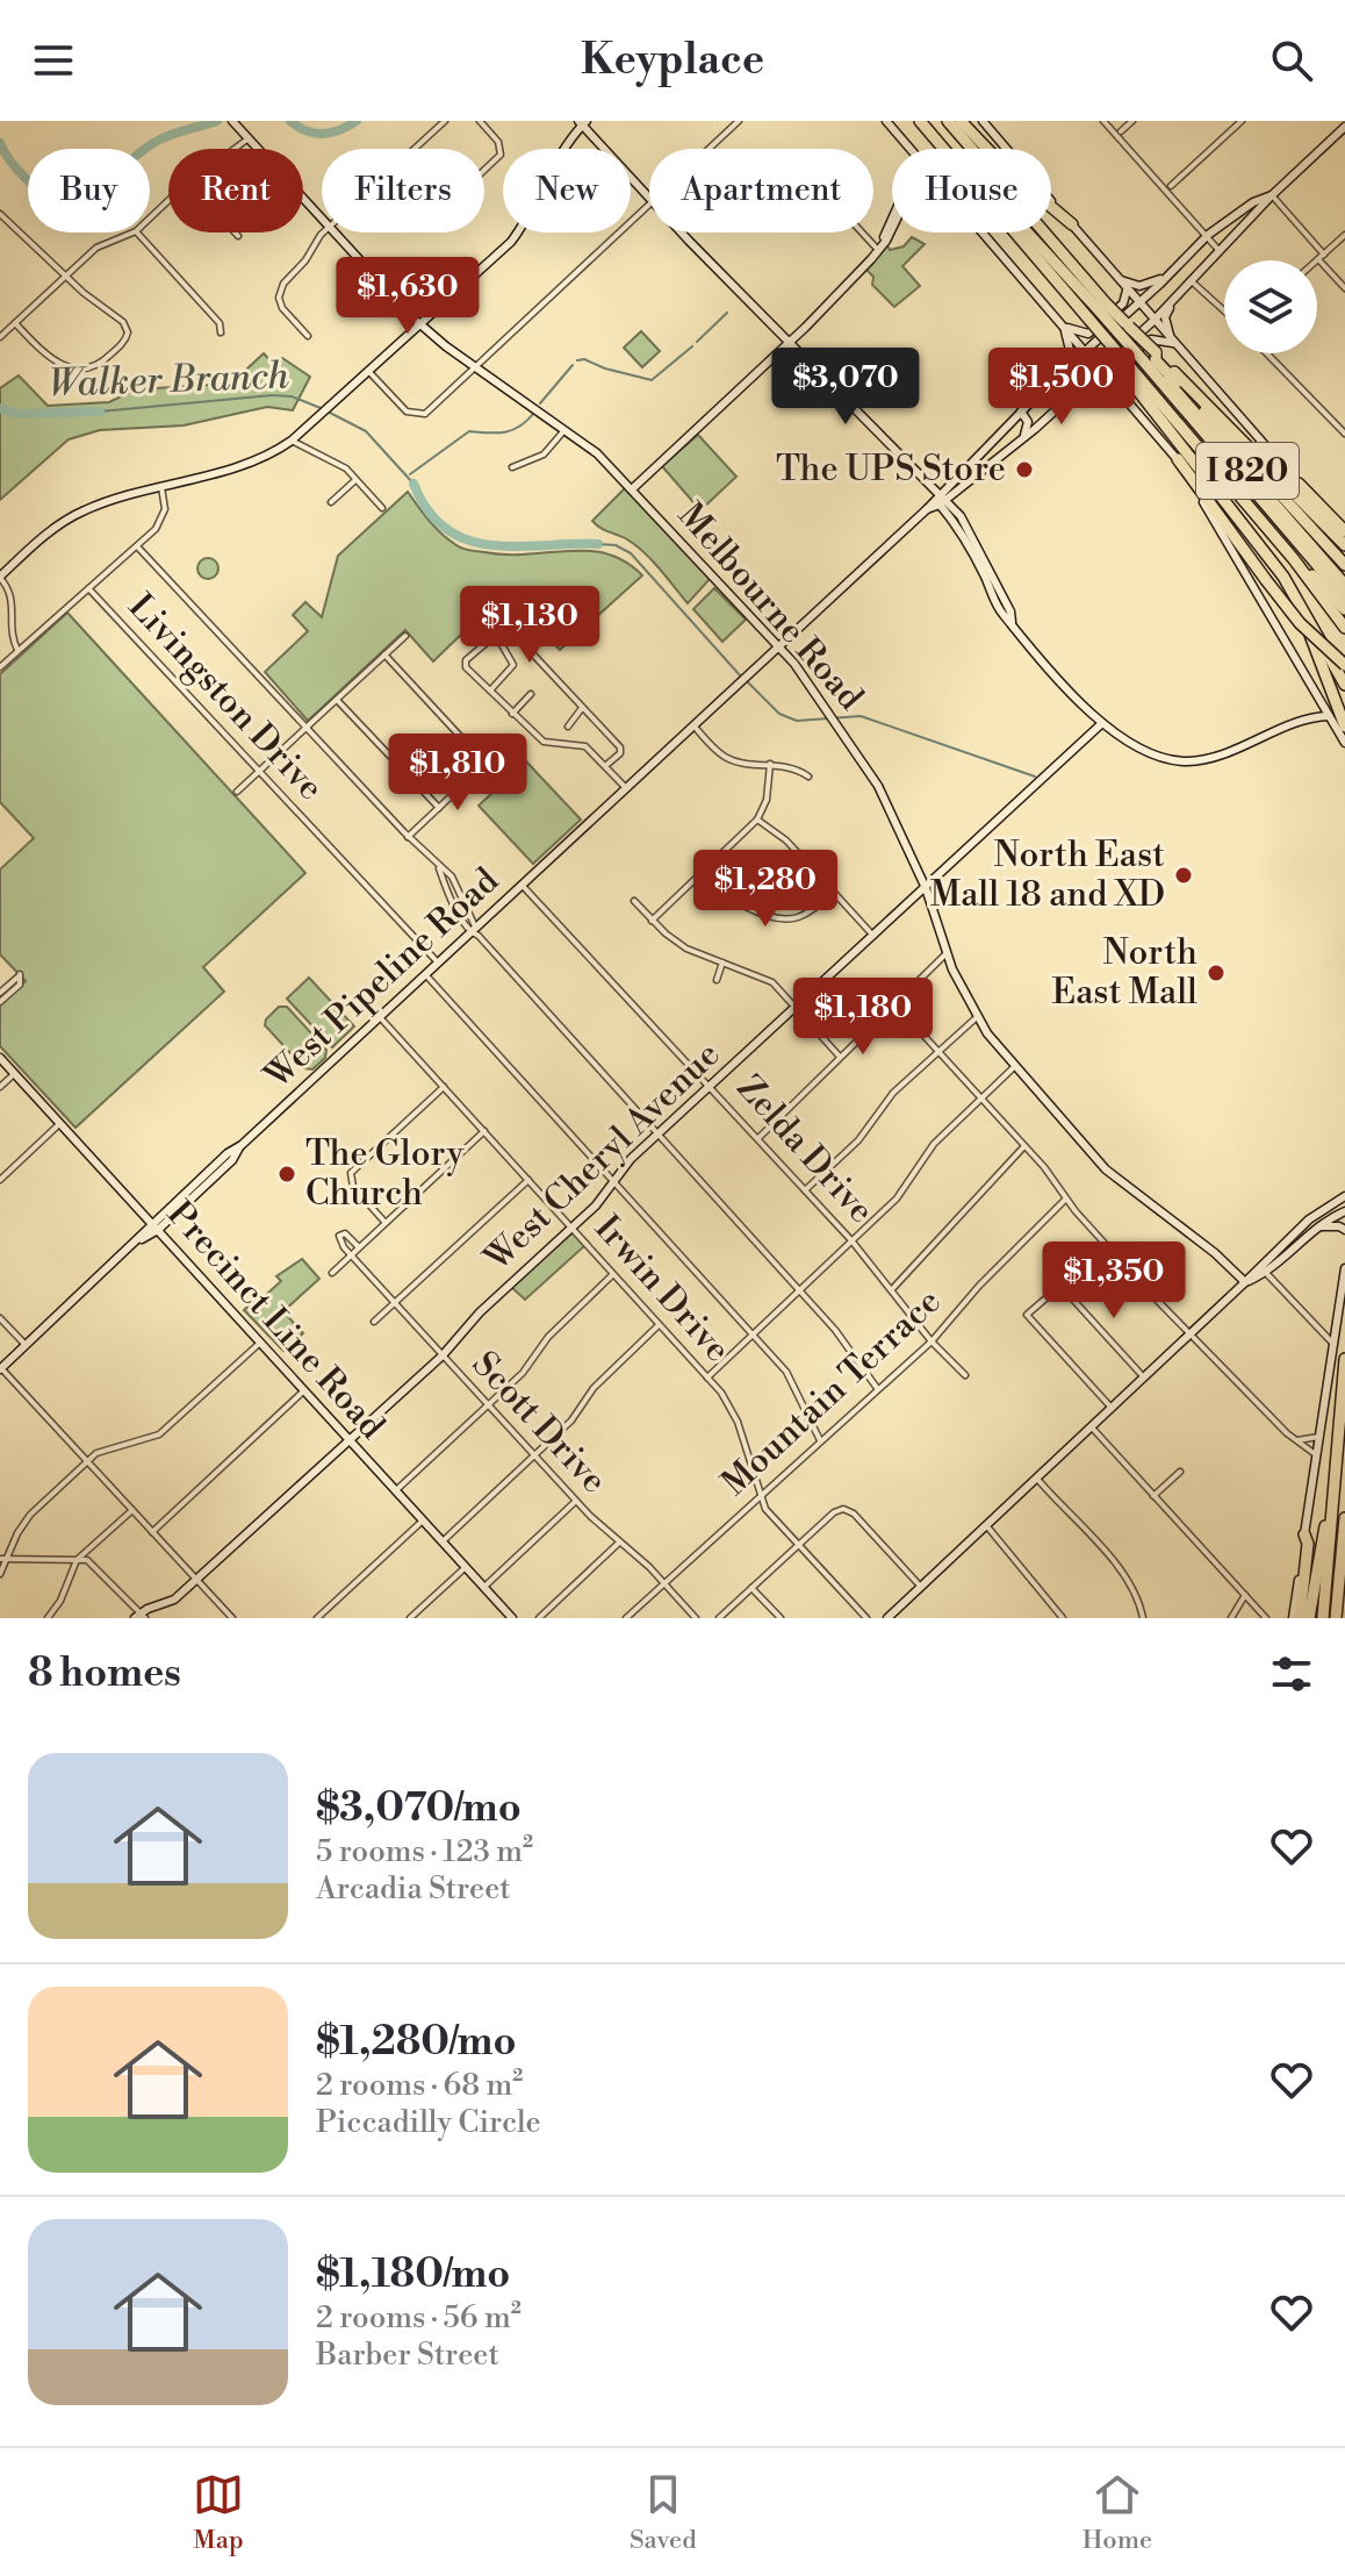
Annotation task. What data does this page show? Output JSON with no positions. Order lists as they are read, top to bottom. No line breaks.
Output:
{"streets":{"highway":["I 820"],"main road":["Melbourne Road","West Pipeline Road","West Cheryl Avenue","Precinct Line Road"],"street":["Livingston Drive","Zelda Drive","Irwin Drive","Mountain Terrace","Scott Drive"]},"crossings":[["Melbourne Road","West Pipeline Road"],["Melbourne Road","West Cheryl Avenue"],["Livingston Drive","West Pipeline Road"],["West Pipeline Road","Zelda Drive"],["West Pipeline Road","Irwin Drive"],["West Pipeline Road","Precinct Line Road"],["Zelda Drive","West Cheryl Avenue"],["Zelda Drive","Mountain Terrace"],["West Cheryl Avenue","Irwin Drive"],["West Cheryl Avenue","Precinct Line Road"],["West Cheryl Avenue","Scott Drive"],["Irwin Drive","Mountain Terrace"],["Mountain Terrace","Scott Drive"]],"water":["Walker Branch"],"places":["The UPS Store","North East Mall 18 and XD","North East Mall","The Glory Church"],"page":{"header":"Keyplace","chip":["Buy","Rent","Filters","New","Apartment","House"],"price":["$1,630","$3,070","$1,500","$1,130","$1,810","$1,280","$1,180","$1,350"],"heading":"8 homes","list":[{"name":"$3,070/mo","note":"5 rooms · 123 m² · Arcadia Street"},{"name":"$1,280/mo","note":"2 rooms · 68 m² · Piccadilly Circle"},{"name":"$1,180/mo","note":"2 rooms · 56 m² · Barber Street"}],"tabs":["Map","Saved","Home"]}}
